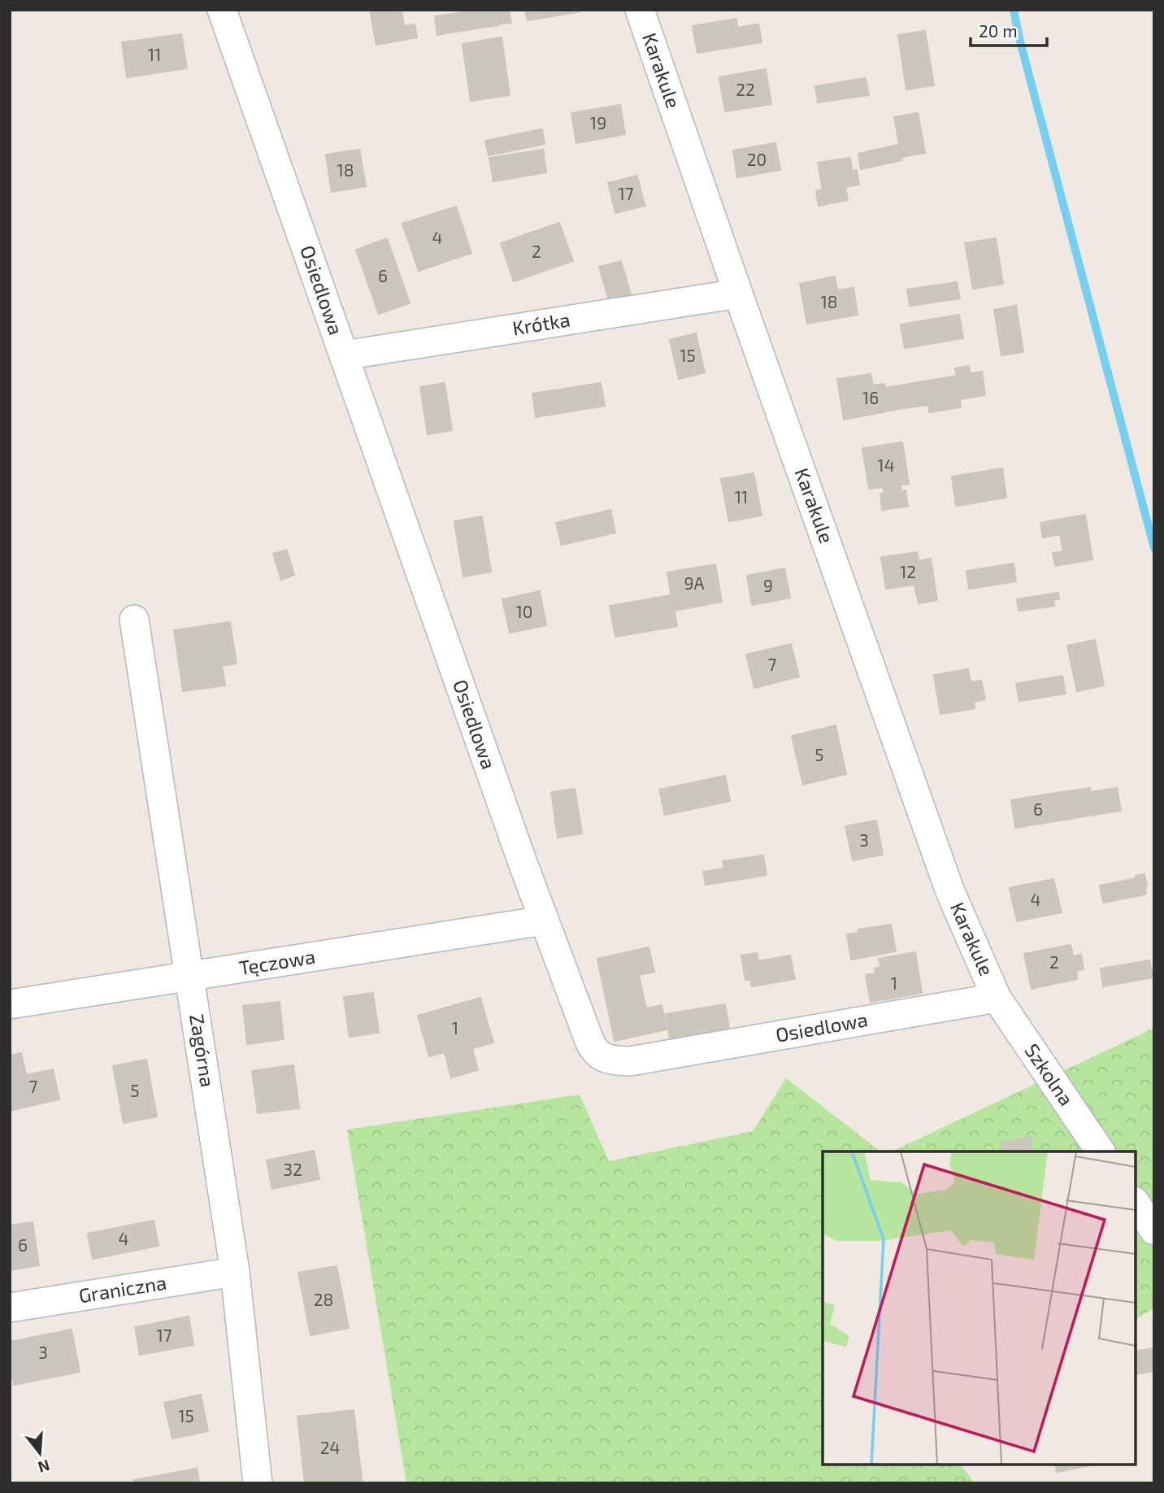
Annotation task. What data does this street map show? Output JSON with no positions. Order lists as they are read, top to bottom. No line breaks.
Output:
{"streets":{"street":["Karakule","Osiedlowa","Krótka","Tęczowa","Zagórna","Szkolna","Graniczna"]},"crossings":[["Karakule","Osiedlowa"],["Karakule","Krótka"],["Karakule","Szkolna"],["Osiedlowa","Krótka"],["Osiedlowa","Tęczowa"],["Osiedlowa","Szkolna"],["Tęczowa","Zagórna"],["Zagórna","Graniczna"]],"house_numbers":["11","22","19","20","18","17","4","2","6","18","15","16","14","11","12","9A","9","10","7","5","6","3","4","2","1","1","7","5","32","4","6","28","17","3","15","24"],"scale_bar":"20 m","north":"bottom"}
